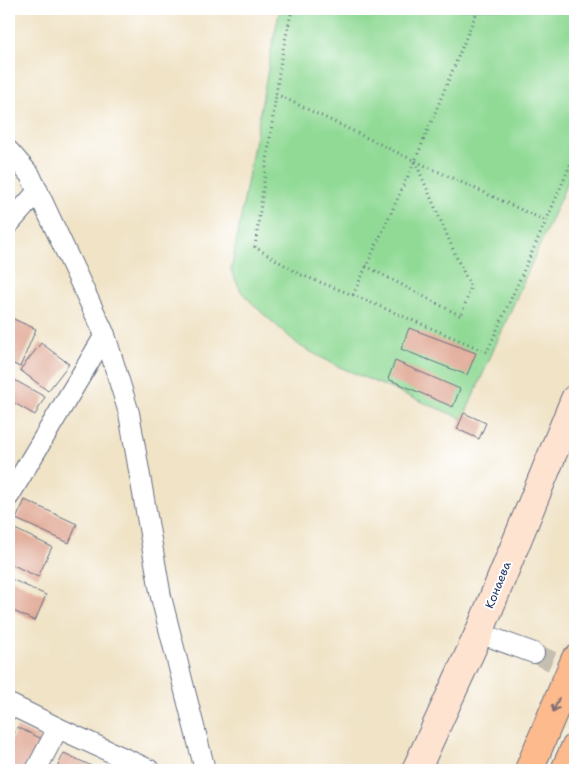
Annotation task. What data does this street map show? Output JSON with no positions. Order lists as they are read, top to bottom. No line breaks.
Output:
{"streets":{"main road":["Конаева"]}}
